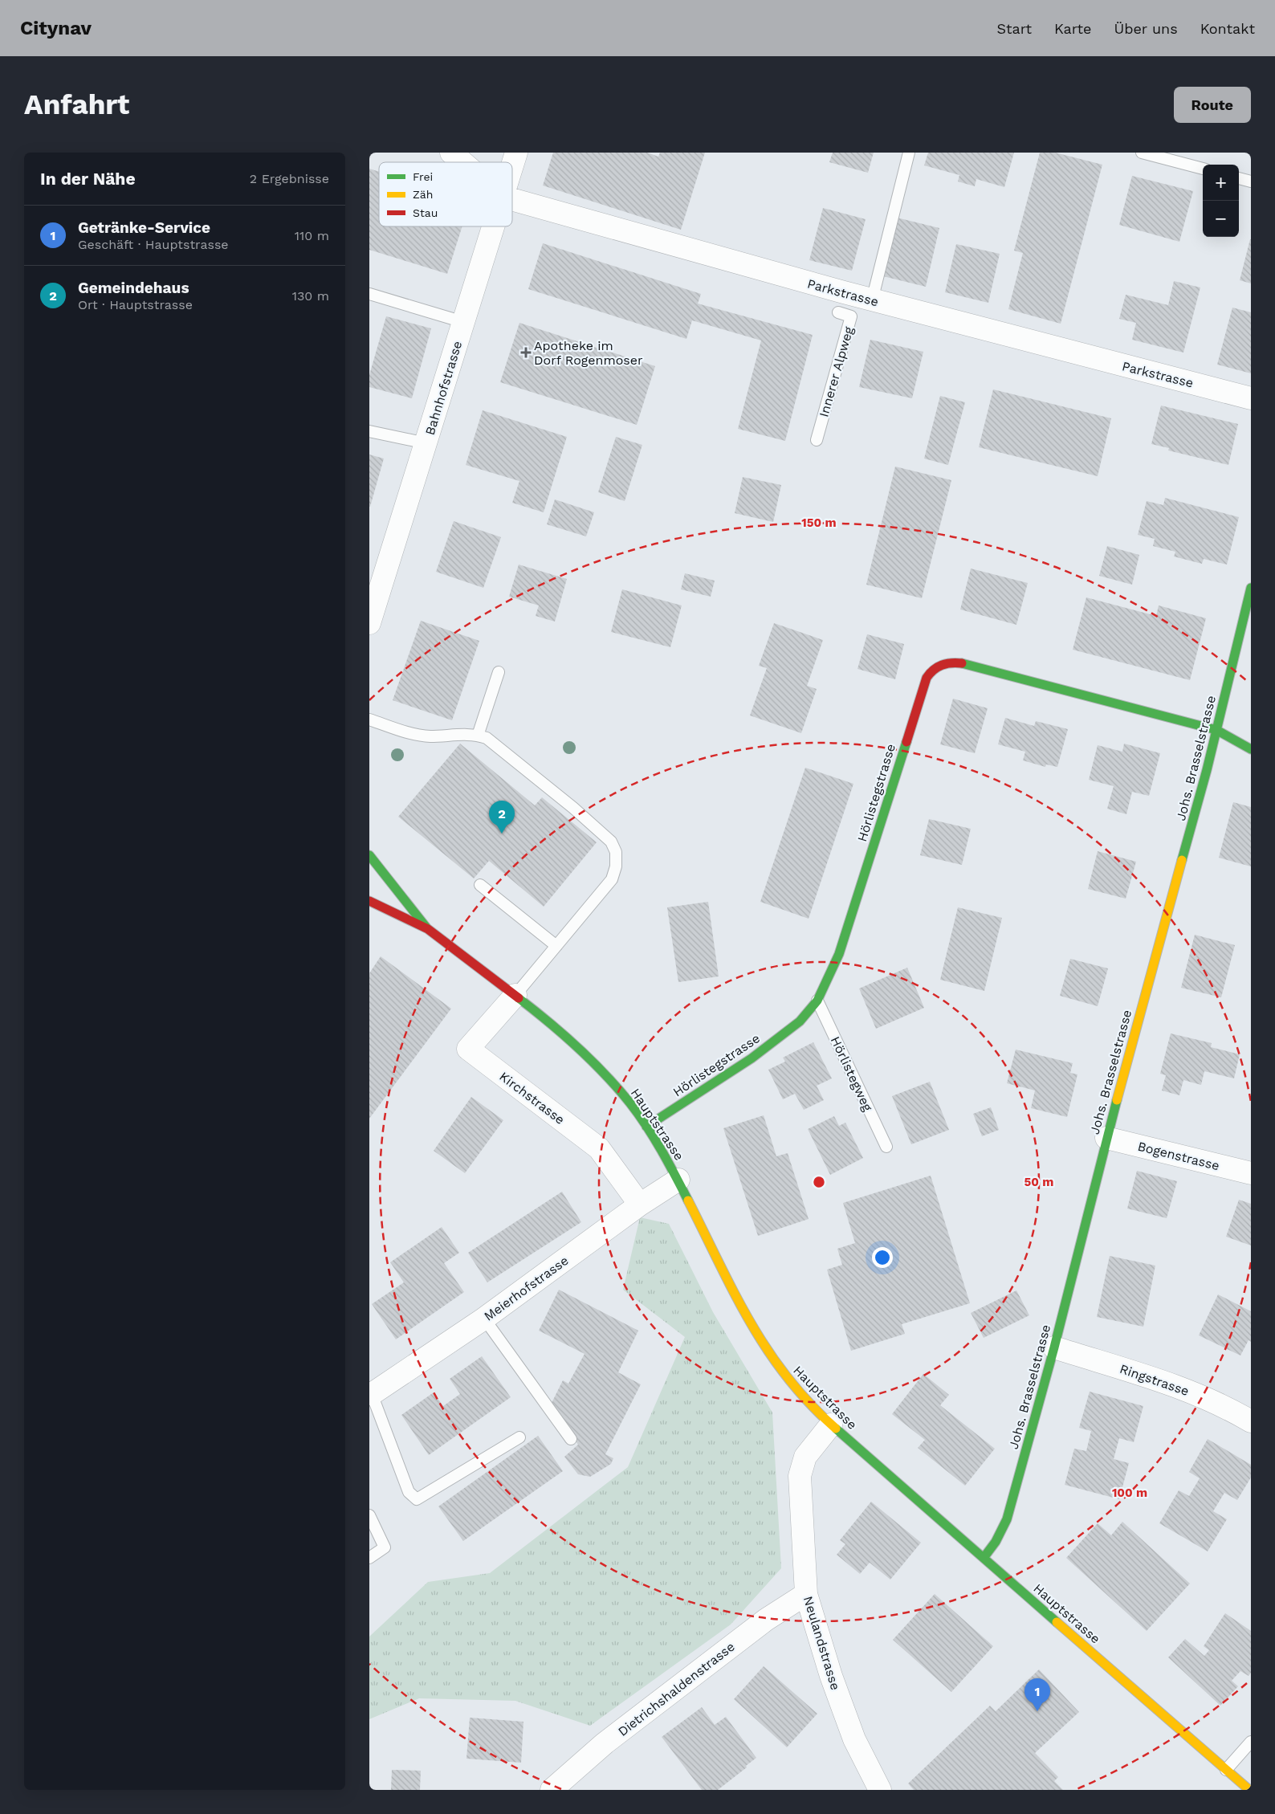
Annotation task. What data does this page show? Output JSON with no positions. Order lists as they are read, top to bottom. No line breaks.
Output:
{"streets":{"street":["Parkstrasse","Bahnhofstrasse","Johs. Brasselstrasse","Hörlistegstrasse","Kirchstrasse","Hauptstrasse","Bogenstrasse","Meierhofstrasse","Ringstrasse","Neulandstrasse","Dietrichshaldenstrasse"],"lane":["Innerer Alpweg","Hörlistegweg"]},"crossings":[["Johs. Brasselstrasse","Hörlistegstrasse"],["Johs. Brasselstrasse","Hauptstrasse"],["Johs. Brasselstrasse","Bogenstrasse"],["Johs. Brasselstrasse","Ringstrasse"],["Hörlistegstrasse","Hörlistegweg"],["Hörlistegstrasse","Hauptstrasse"],["Kirchstrasse","Hauptstrasse"],["Kirchstrasse","Meierhofstrasse"],["Hauptstrasse","Meierhofstrasse"],["Hauptstrasse","Neulandstrasse"],["Neulandstrasse","Dietrichshaldenstrasse"]],"places":{"health":["Apotheke im Dorf Rogenmoser"]},"legend":["Frei","Zäh","Stau"],"page":{"header":"Citynav","nav":["Start","Karte","Über uns","Kontakt"],"buttons":"Route","title":"Anfahrt","heading":["In der Nähe","2 Ergebnisse"],"map_buttons":["+","−"],"list":[{"mark":"1","name":"Getränke-Service","note":"Geschäft · Hauptstrasse","value":"110 m"},{"mark":"2","name":"Gemeindehaus","note":"Ort · Hauptstrasse","value":"130 m"}],"pins":["2","1"]},"rings":["150 m","50 m","100 m"]}
